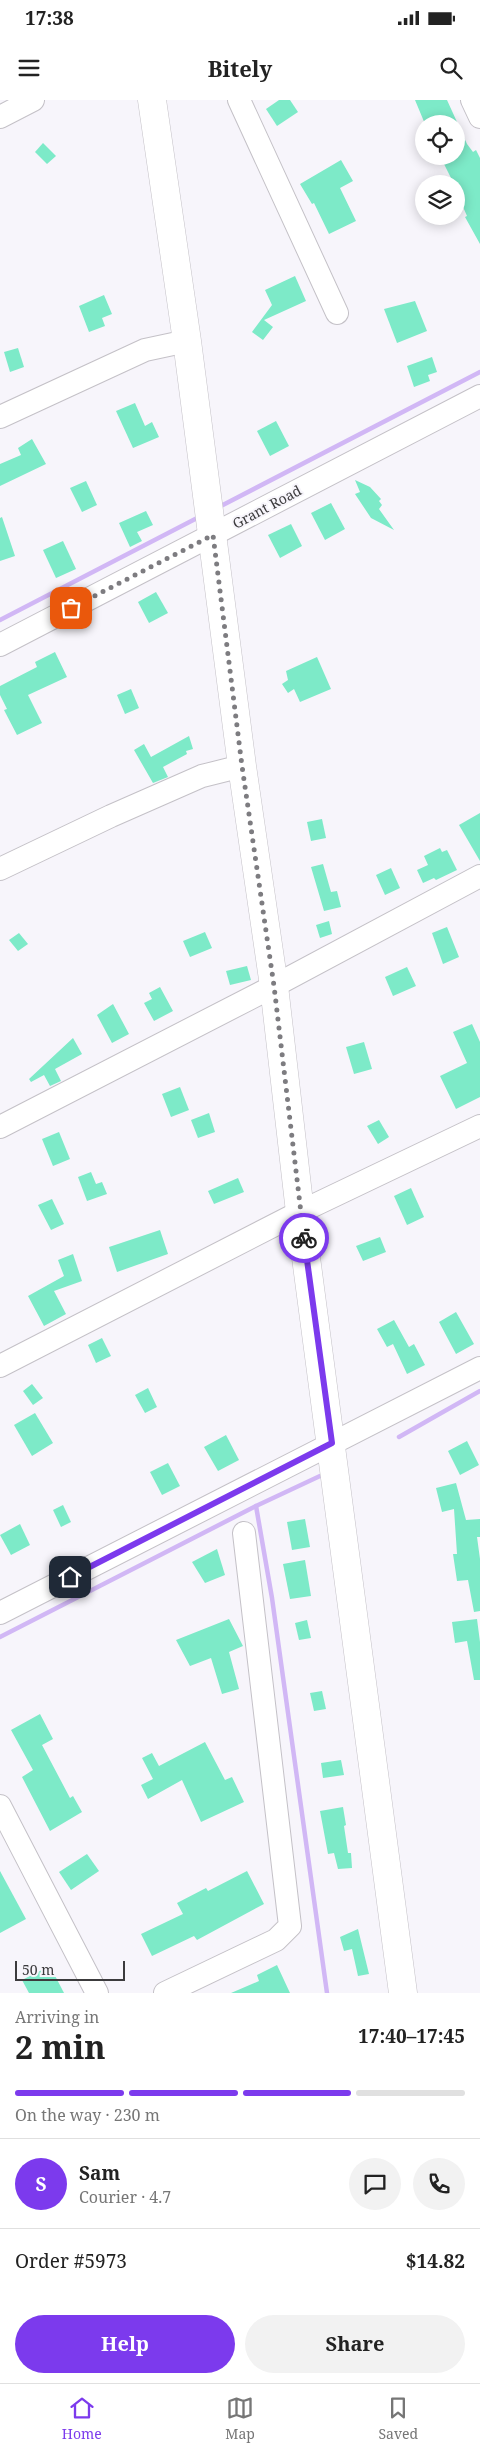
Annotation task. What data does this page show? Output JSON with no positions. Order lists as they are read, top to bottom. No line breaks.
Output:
{"streets":{"street":["Grant Road"]},"scale_bar":"50 m","page":{"status":"17:38","header":"Bitely","scale":"50 m","heading":["2 min","Arriving in","17:40–17:45"],"panel":["Sam","Courier · 4.7","Order #5973","$14.82"],"bar":"On the way · 230 m","round":"S","buttons":["Help","Share"],"tabs":["Home","Map","Saved"]}}
